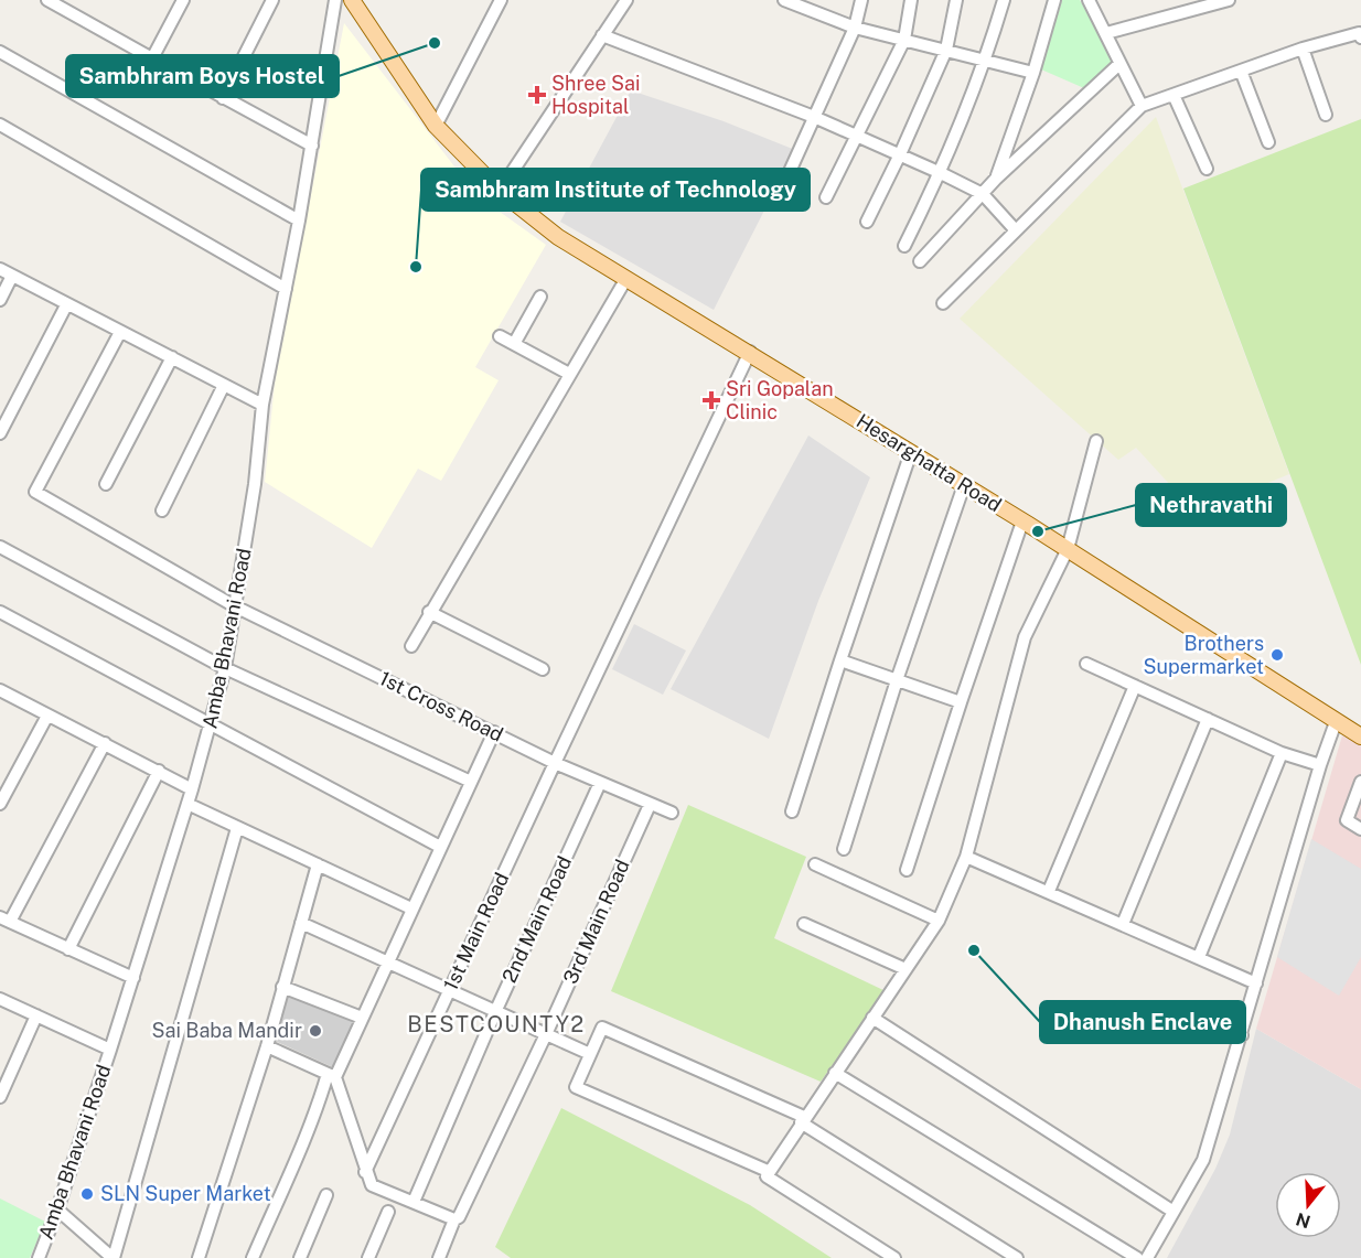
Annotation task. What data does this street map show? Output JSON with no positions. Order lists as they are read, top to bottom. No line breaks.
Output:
{"streets":{"main road":["Hesarghatta Road"],"street":["Amba Bhavani Road","1st Cross Road","2nd Main Road","3rd Main Road","1st Main Road"]},"crossings":[["Hesarghatta Road","1st Main Road"],["Amba Bhavani Road","1st Cross Road"],["1st Cross Road","2nd Main Road"],["1st Cross Road","3rd Main Road"],["1st Cross Road","1st Main Road"]],"districts":["BESTCOUNTY2"],"places":{"other":["Sambhram Boys Hostel","Sambhram Institute of Technology","Nethravathi","Brothers Supermarket","Dhanush Enclave","Sai Baba Mandir","SLN Super Market"],"health":["Shree Sai Hospital","Sri Gopalan Clinic"]},"north":"bottom"}
